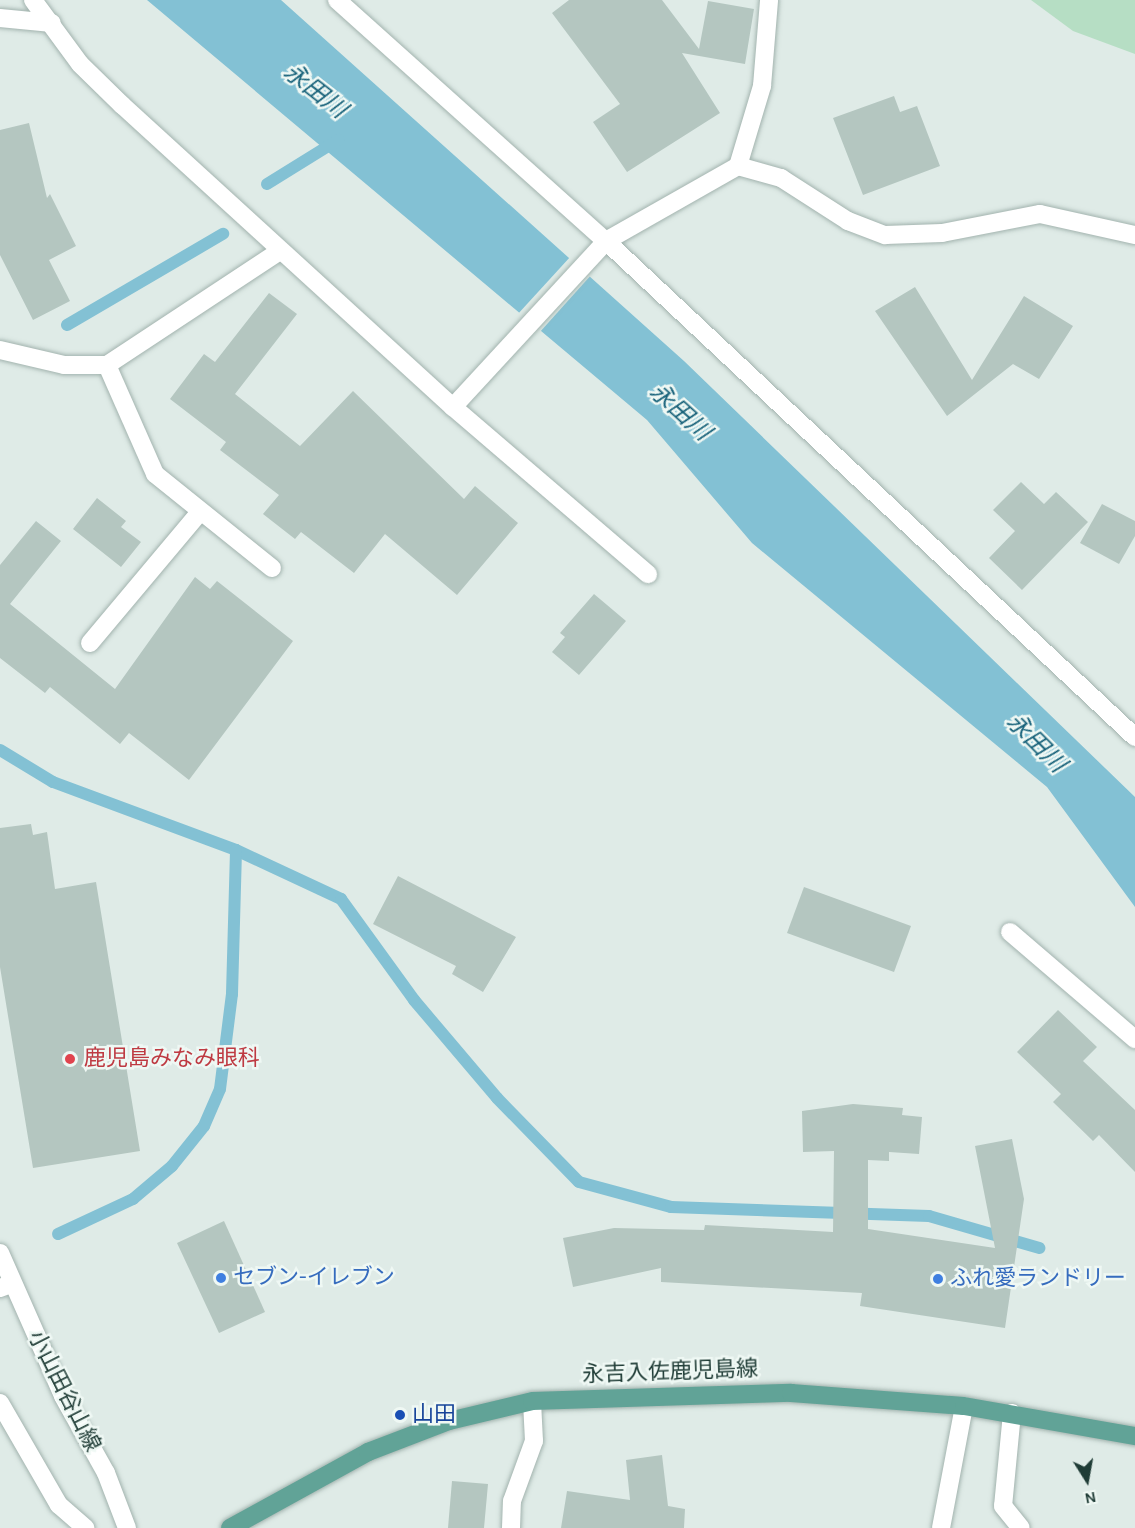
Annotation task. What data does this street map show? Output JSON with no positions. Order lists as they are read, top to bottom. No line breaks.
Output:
{"streets":{"main road":["永吉入佐鹿児島線"],"street":["小山田谷山線"]},"water":["永田川"],"places":["鹿児島みなみ眼科","セブン-イレブン","ふれ愛ランドリー","山田"],"north":"bottom"}
